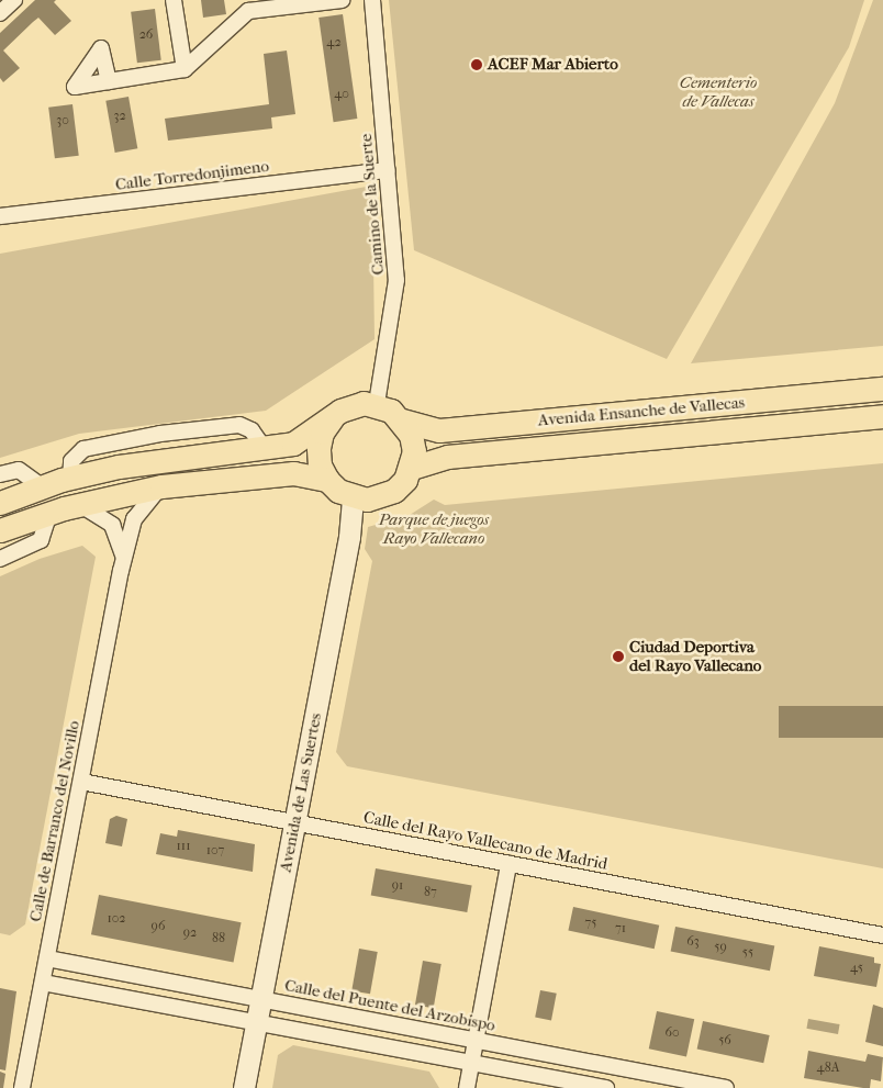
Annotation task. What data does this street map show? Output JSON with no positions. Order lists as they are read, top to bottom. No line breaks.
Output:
{"streets":{"main road":["Avenida Ensanche de Vallecas","Avenida de Las Suertes"],"street":["Calle Torredonjimeno","Camino de la Suerte","Calle de Barranco del Novillo","Calle del Rayo Vallecano de Madrid","Calle del Puente del Arzobispo"]},"crossings":[["Calle Torredonjimeno","Camino de la Suerte"],["Camino de la Suerte","Avenida Ensanche de Vallecas"],["Camino de la Suerte","Avenida de Las Suertes"],["Avenida Ensanche de Vallecas","Avenida de Las Suertes"],["Avenida de Las Suertes","Calle del Rayo Vallecano de Madrid"],["Avenida de Las Suertes","Calle del Puente del Arzobispo"],["Calle de Barranco del Novillo","Calle del Rayo Vallecano de Madrid"],["Calle de Barranco del Novillo","Calle del Puente del Arzobispo"]],"parks":["Cementerio de Vallecas","Parque de juegos Rayo Vallecano"],"places":["ACEF Mar Abierto","Ciudad Deportiva del Rayo Vallecano"],"house_numbers":["26","42","40","32","30","111","107","91","87","102","75","96","71","92","88","63","59","55","45","60","56","48A"]}
